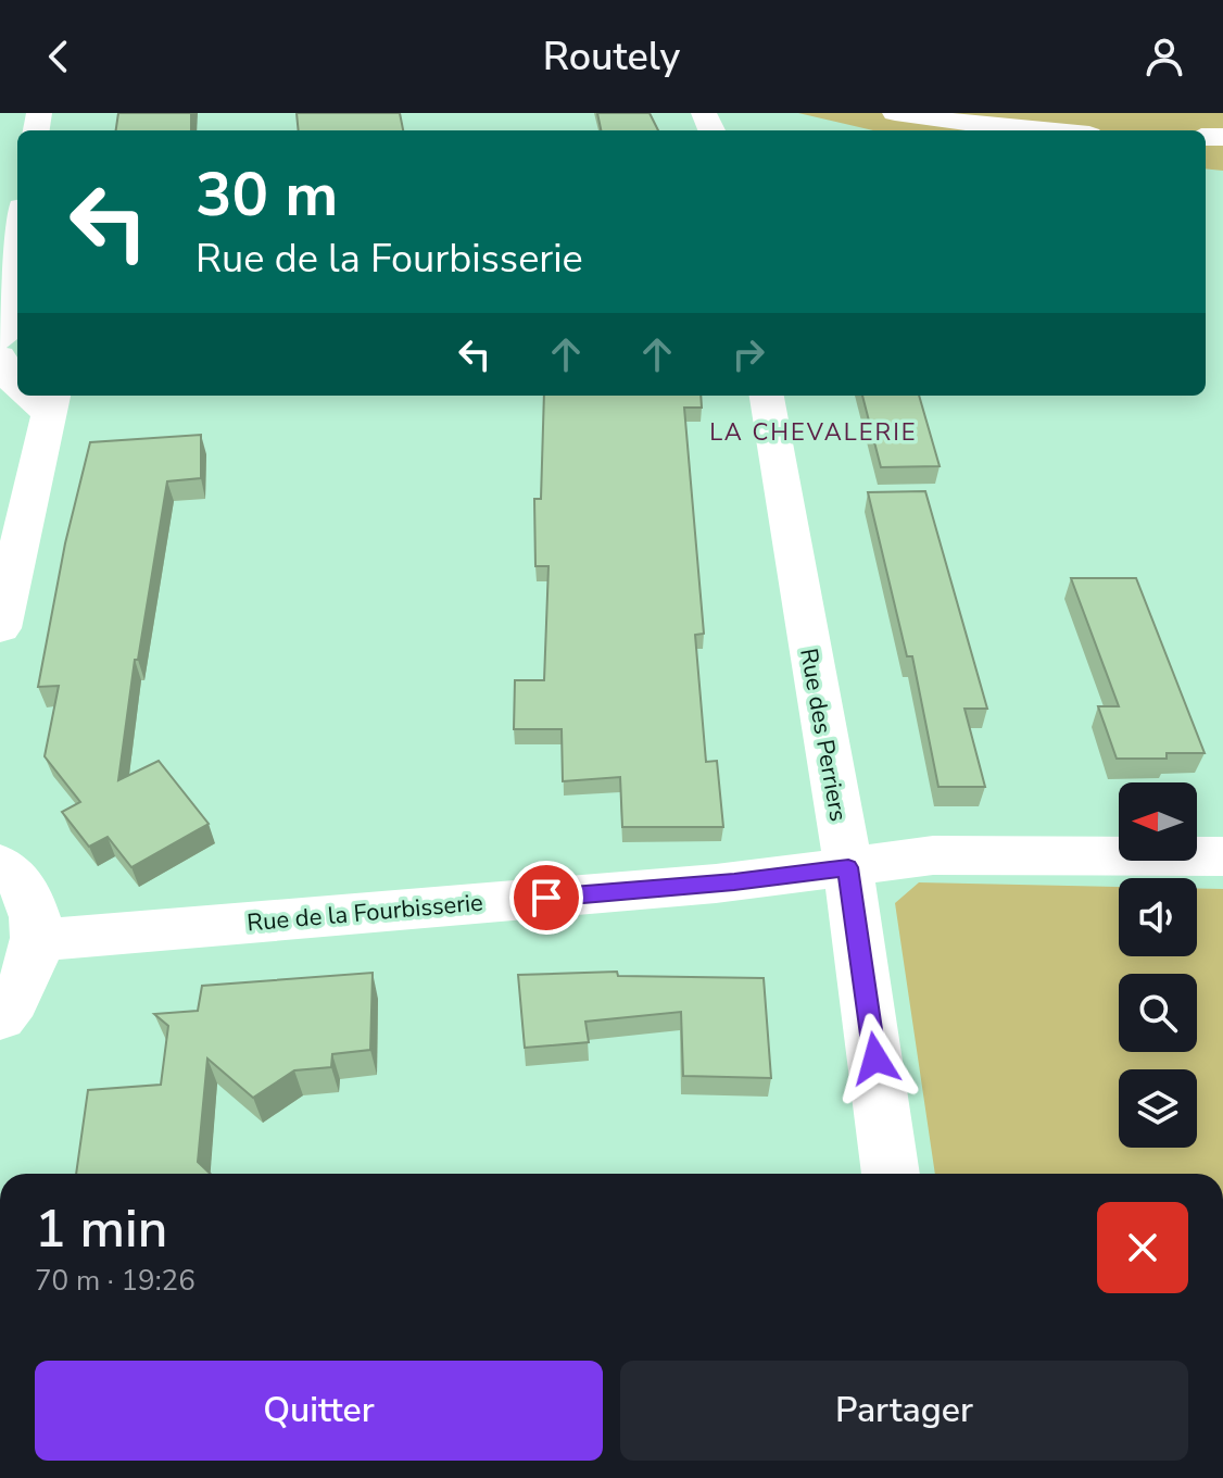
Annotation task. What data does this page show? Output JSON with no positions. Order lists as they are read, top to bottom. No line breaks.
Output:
{"streets":{"main road":["Rue des Perriers","Rue de la Fourbisserie"]},"crossings":[["Rue des Perriers","Rue de la Fourbisserie"]],"districts":["LA CHEVALERIE"],"north":"left","page":{"header":"Routely","turn":["30 m","Rue de la Fourbisserie"],"heading":["1 min","70 m · 19:26"],"buttons":["Quitter","Partager"]}}
